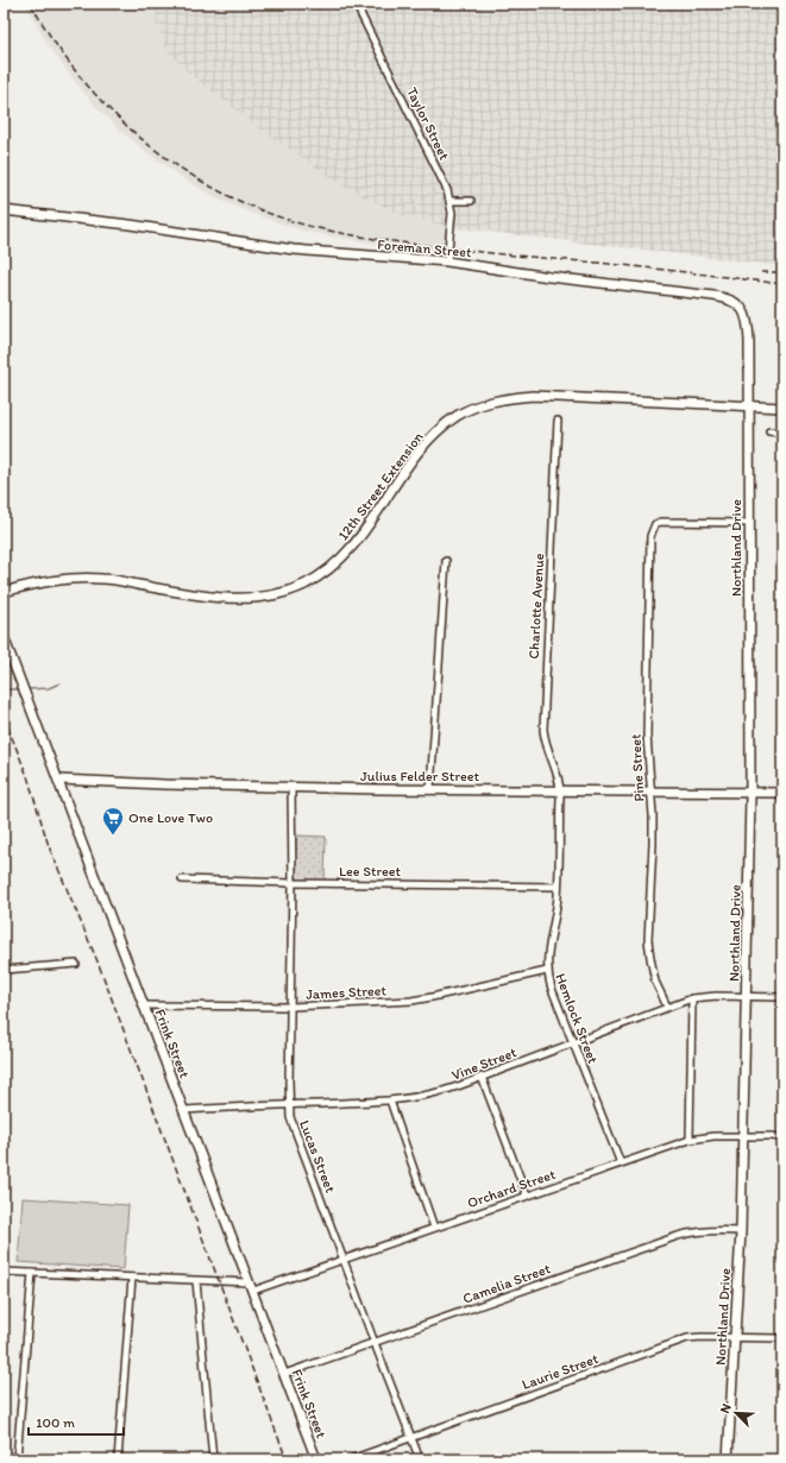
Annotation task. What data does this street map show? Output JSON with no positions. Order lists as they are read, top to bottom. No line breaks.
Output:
{"streets":{"street":["Taylor Street","Foreman Street","12th Street Extension","Northland Drive","Charlotte Avenue","Pine Street","Julius Felder Street","Lee Street","James Street","Hemlock Street","Frink Street","Vine Street","Lucas Street","Orchard Street","Camelia Street","Laurie Street"]},"crossings":[["Taylor Street","Foreman Street"],["Foreman Street","12th Street Extension"],["Foreman Street","Northland Drive"],["12th Street Extension","Northland Drive"],["Northland Drive","Pine Street"],["Northland Drive","Julius Felder Street"],["Northland Drive","Vine Street"],["Northland Drive","Orchard Street"],["Northland Drive","Camelia Street"],["Northland Drive","Laurie Street"],["Charlotte Avenue","Julius Felder Street"],["Charlotte Avenue","Hemlock Street"],["Pine Street","Julius Felder Street"],["Pine Street","Vine Street"],["Julius Felder Street","Hemlock Street"],["Julius Felder Street","Frink Street"],["Julius Felder Street","Lucas Street"],["Lee Street","Hemlock Street"],["Lee Street","Lucas Street"],["James Street","Hemlock Street"],["James Street","Frink Street"],["James Street","Lucas Street"],["Hemlock Street","Vine Street"],["Hemlock Street","Orchard Street"],["Frink Street","Vine Street"],["Frink Street","Orchard Street"],["Frink Street","Camelia Street"],["Vine Street","Lucas Street"],["Lucas Street","Orchard Street"],["Lucas Street","Camelia Street"],["Lucas Street","Laurie Street"]],"places":{"supermarket":["One Love Two"]},"scale_bar":"100 m","north":"top left"}
